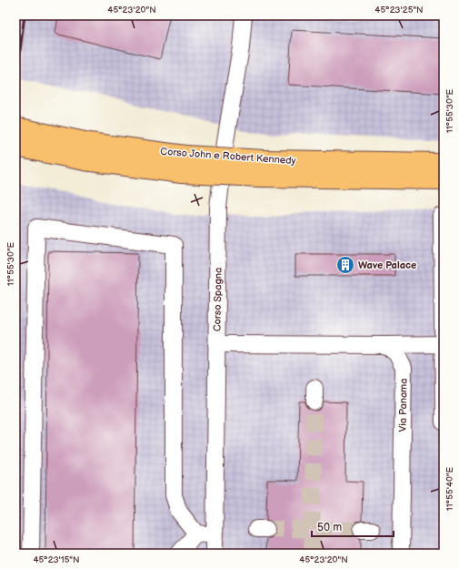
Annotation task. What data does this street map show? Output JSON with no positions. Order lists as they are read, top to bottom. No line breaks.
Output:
{"streets":{"highway":["Corso John e Robert Kennedy"],"street":["Corso Spagna","Via Panama"]},"places":{"building":["Wave Palace"]},"scale_bar":"50 m","coordinates":["45°23'20\"N","45°23'25\"N","11°55'30\"E","11°55'40\"E","45°23'15\"N"]}
